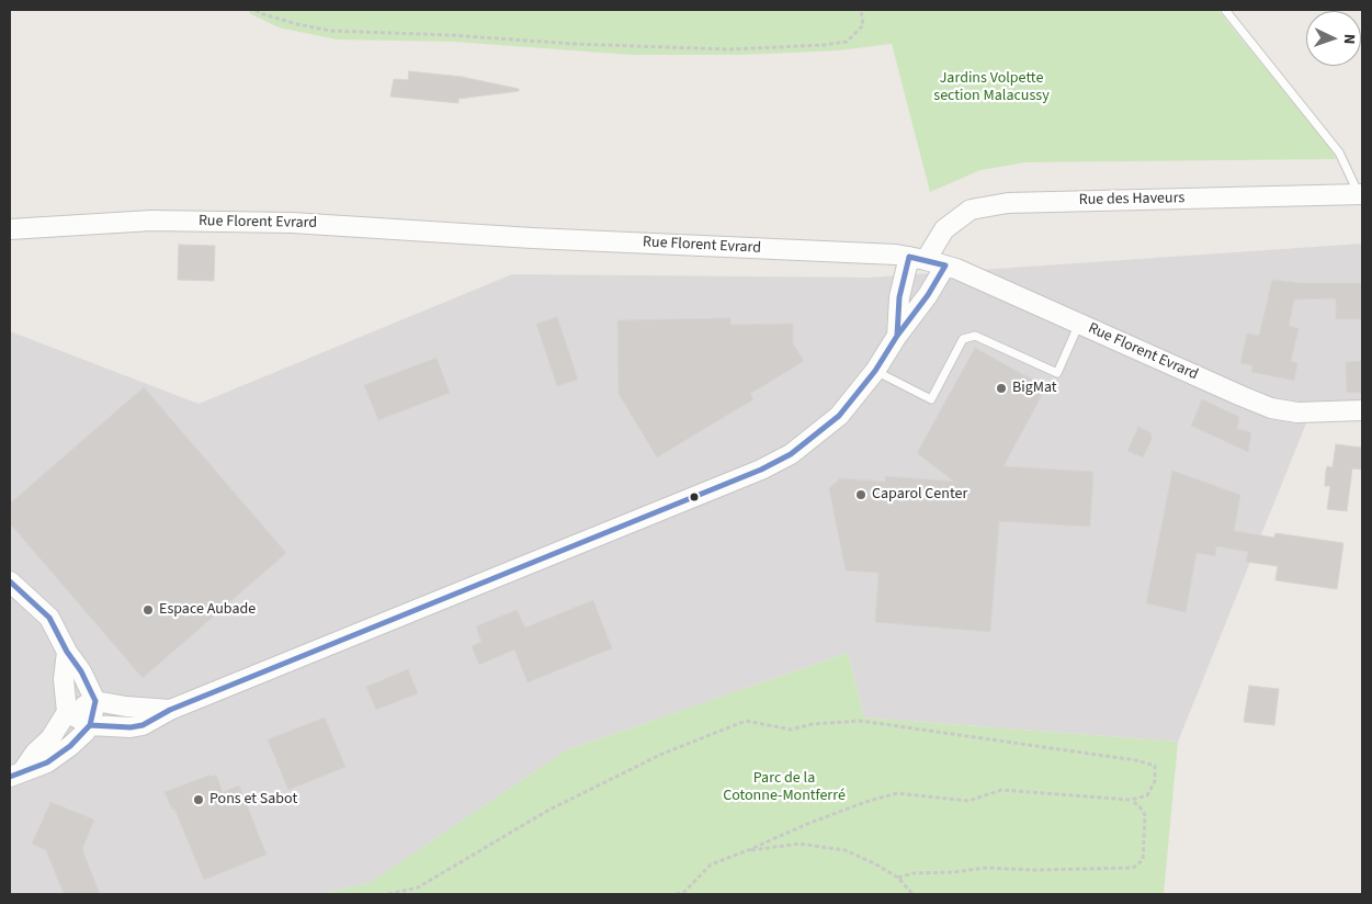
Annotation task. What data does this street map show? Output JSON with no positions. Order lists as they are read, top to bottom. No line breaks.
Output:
{"streets":{"street":["Rue des Haveurs","Rue Florent Evrard"]},"crossings":[["Rue des Haveurs","Rue Florent Evrard"]],"parks":["Jardins Volpette section Malacussy","Parc de la Cotonne-Montferré"],"places":["BigMat","Caparol Center","Espace Aubade","Pons et Sabot"],"north":"right"}
